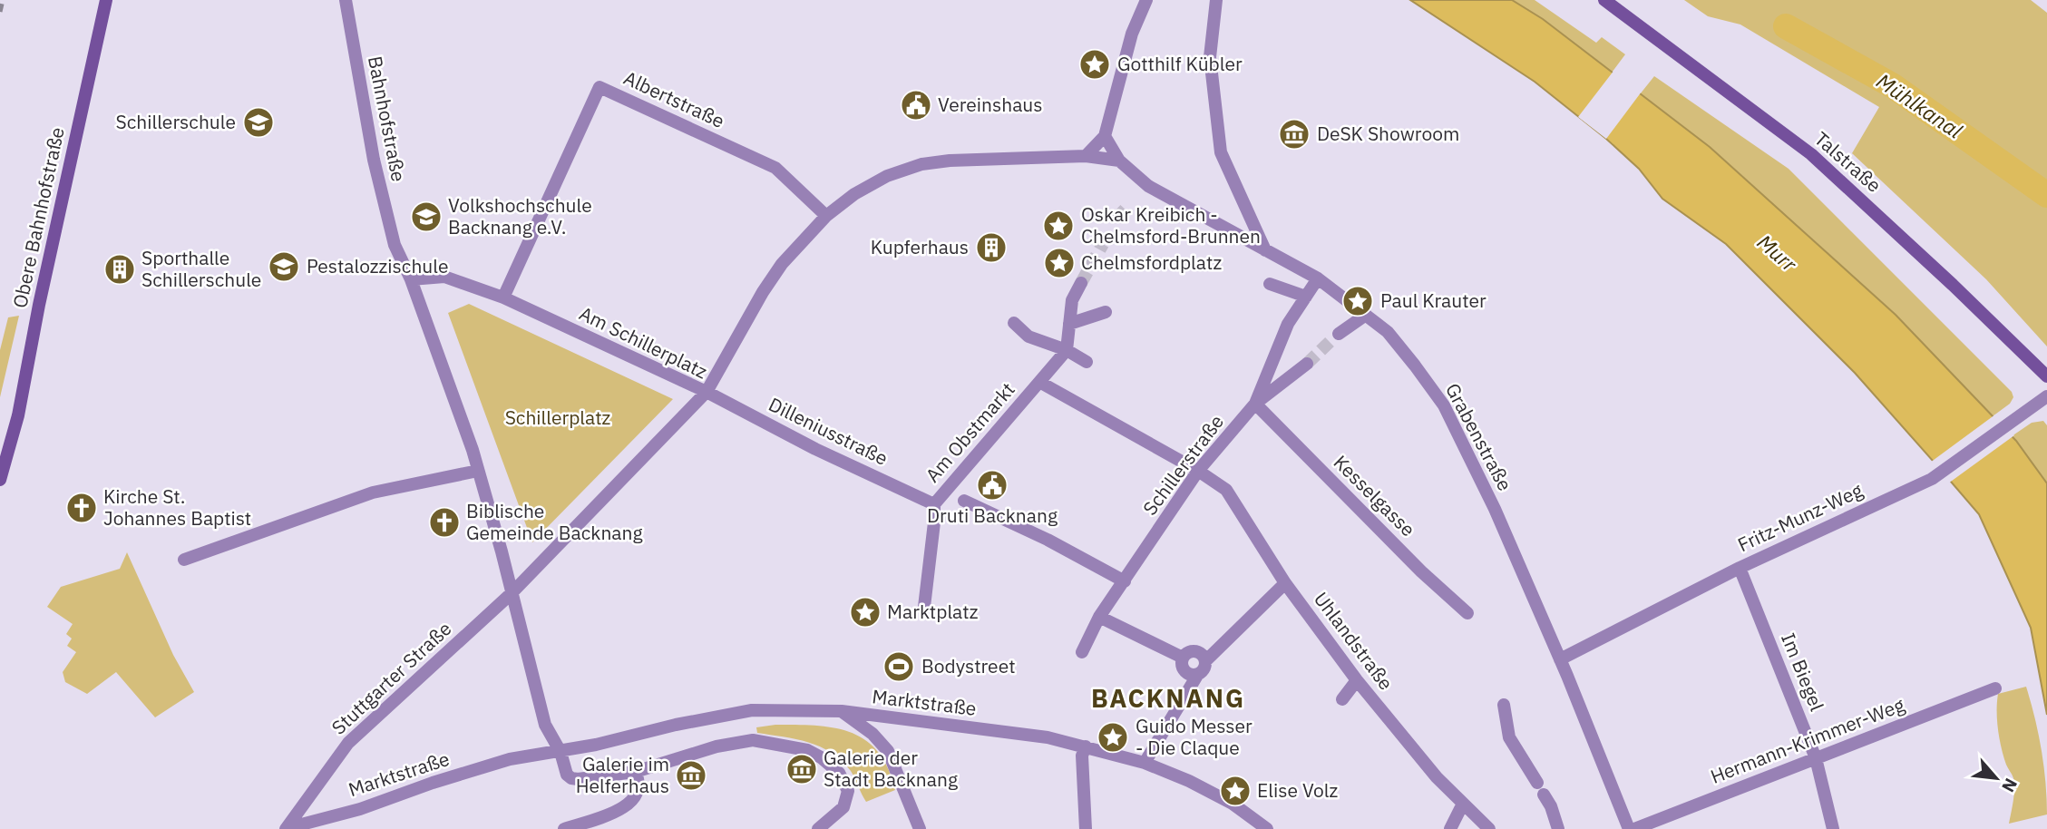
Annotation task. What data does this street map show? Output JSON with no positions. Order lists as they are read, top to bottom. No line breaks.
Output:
{"streets":{"street":["Albertstraße","Bahnhofstraße","Talstraße","Obere Bahnhofstraße","Am Schillerplatz","Dilleniusstraße","Am Obstmarkt","Grabenstraße","Schillerstraße","Kesselgasse","Fritz-Munz-Weg","Uhlandstraße","Im Biegel","Stuttgarter Straße","Marktstraße","Hermann-Krimmer-Weg"]},"crossings":[["Albertstraße","Am Schillerplatz"],["Bahnhofstraße","Am Schillerplatz"],["Am Schillerplatz","Dilleniusstraße"],["Am Schillerplatz","Stuttgarter Straße"],["Dilleniusstraße","Am Obstmarkt"],["Am Obstmarkt","Schillerstraße"],["Am Obstmarkt","Uhlandstraße"],["Grabenstraße","Schillerstraße"],["Grabenstraße","Fritz-Munz-Weg"],["Schillerstraße","Kesselgasse"],["Schillerstraße","Uhlandstraße"],["Fritz-Munz-Weg","Im Biegel"],["Im Biegel","Hermann-Krimmer-Weg"],["Stuttgarter Straße","Marktstraße"]],"districts":["BACKNANG"],"water":["Mühlkanal","Murr"],"parks":["Schillerplatz"],"places":{"place":["Gotthilf Kübler","Oskar Kreibich - Chelmsford-Brunnen","Chelmsfordplatz","Paul Krauter","Marktplatz","Guido Messer - Die Claque","Elise Volz"],"public building":["Vereinshaus","Druti Backnang"],"school or university":["Schillerschule","Volkshochschule Backnang e.V.","Pestalozzischule"],"museum":["DeSK Showroom","Galerie der Stadt Backnang","Galerie im Helferhaus"],"building":["Kupferhaus","Sporthalle Schillerschule"],"church":["Kirche St. Johannes Baptist","Biblische Gemeinde Backnang"],"sports":["Bodystreet"]},"north":"bottom right"}
